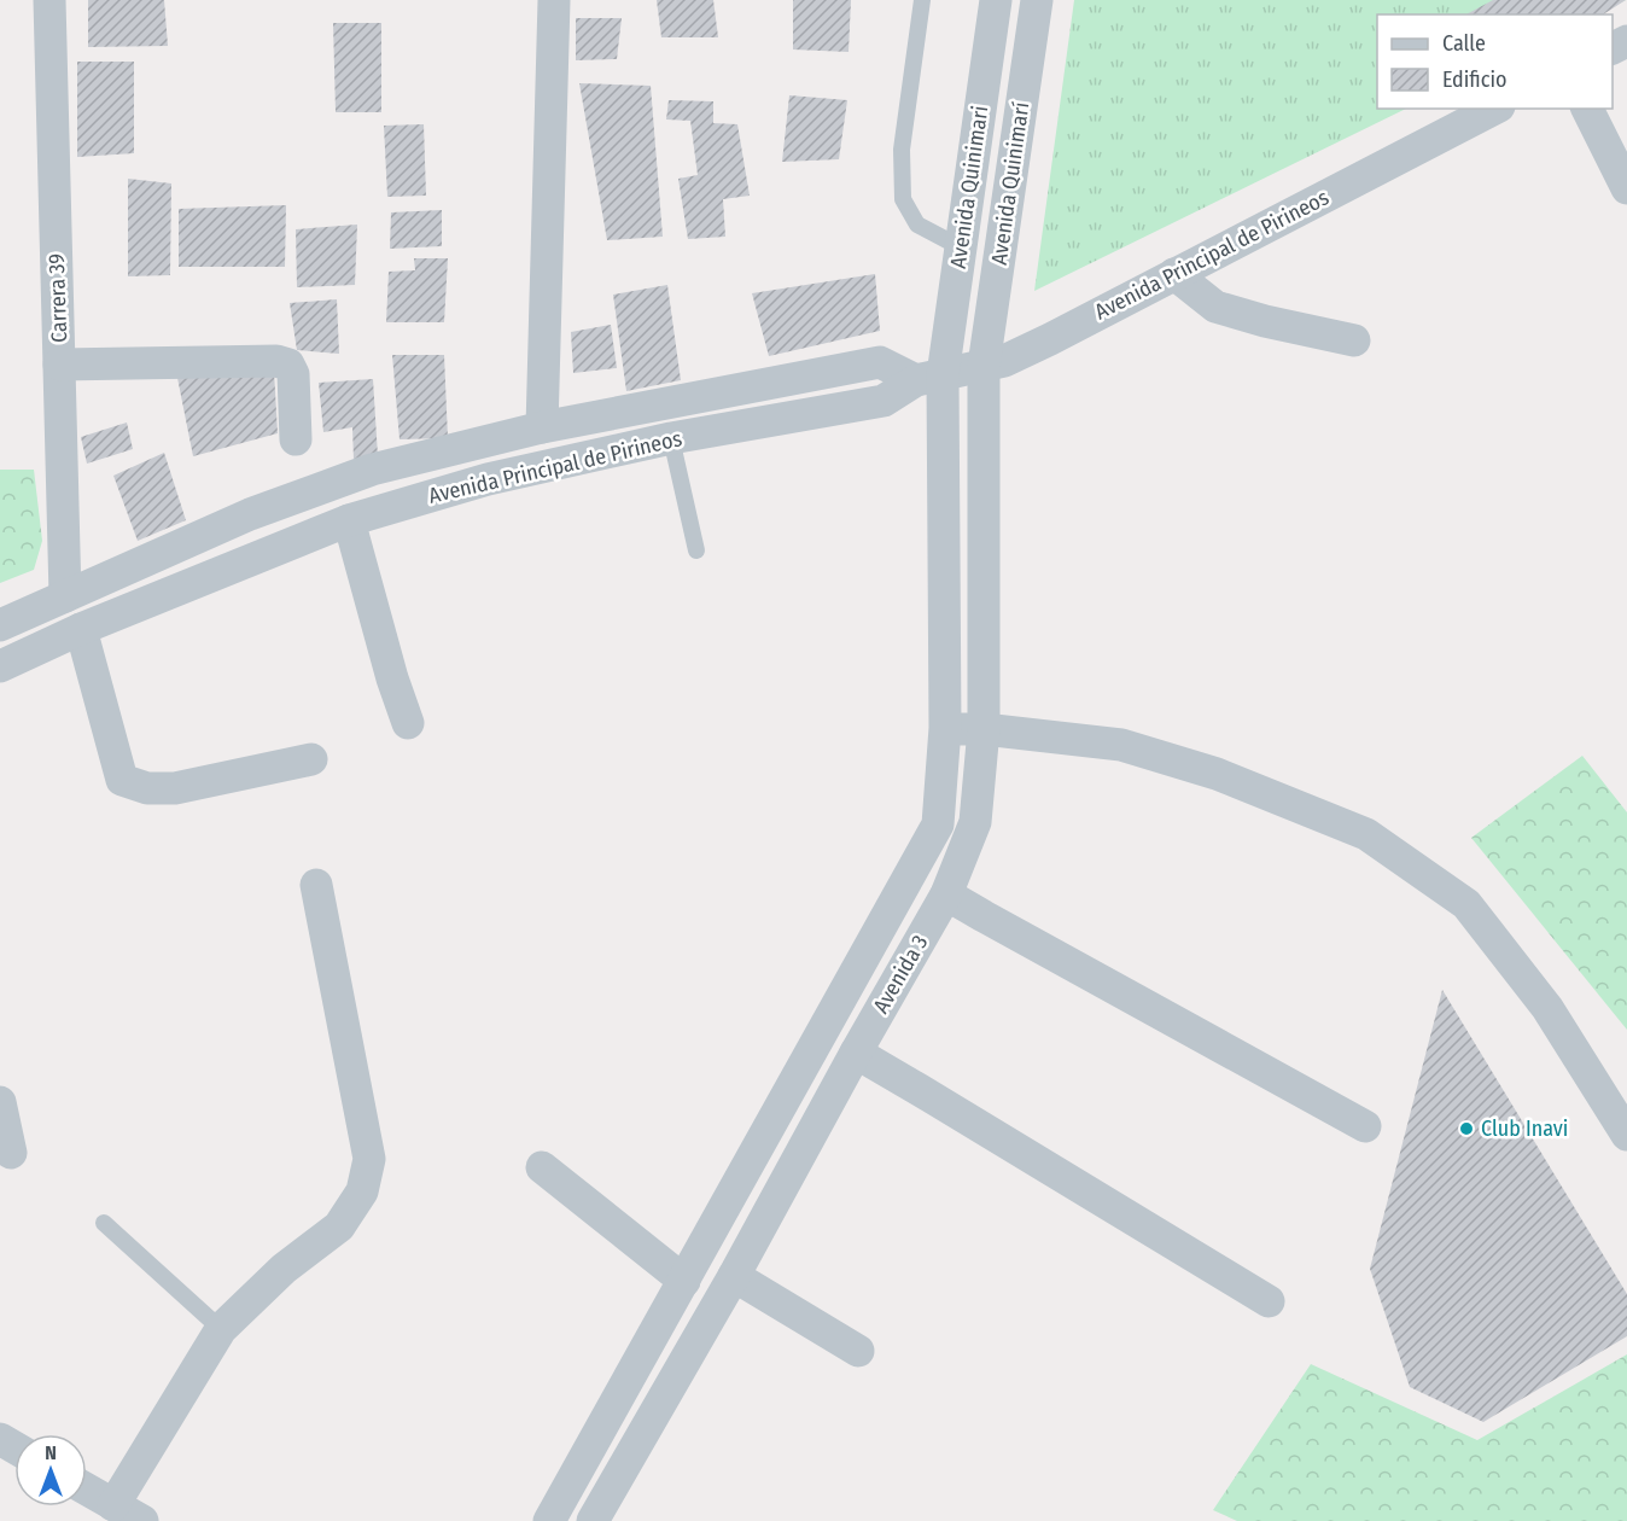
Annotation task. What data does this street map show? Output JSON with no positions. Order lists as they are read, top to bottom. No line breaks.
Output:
{"streets":{"street":["Avenida Quinimarí","Avenida Quinimari","Avenida Principal de Pirineos","Carrera 39","Avenida 3"]},"crossings":[["Avenida Quinimarí","Avenida Principal de Pirineos"],["Avenida Quinimarí","Avenida 3"],["Avenida Quinimari","Avenida Principal de Pirineos"],["Avenida Quinimari","Avenida 3"],["Avenida Principal de Pirineos","Carrera 39"],["Avenida Principal de Pirineos","Avenida 3"]],"places":["Club Inavi"],"legend":["Calle","Edificio"],"north":"top"}
